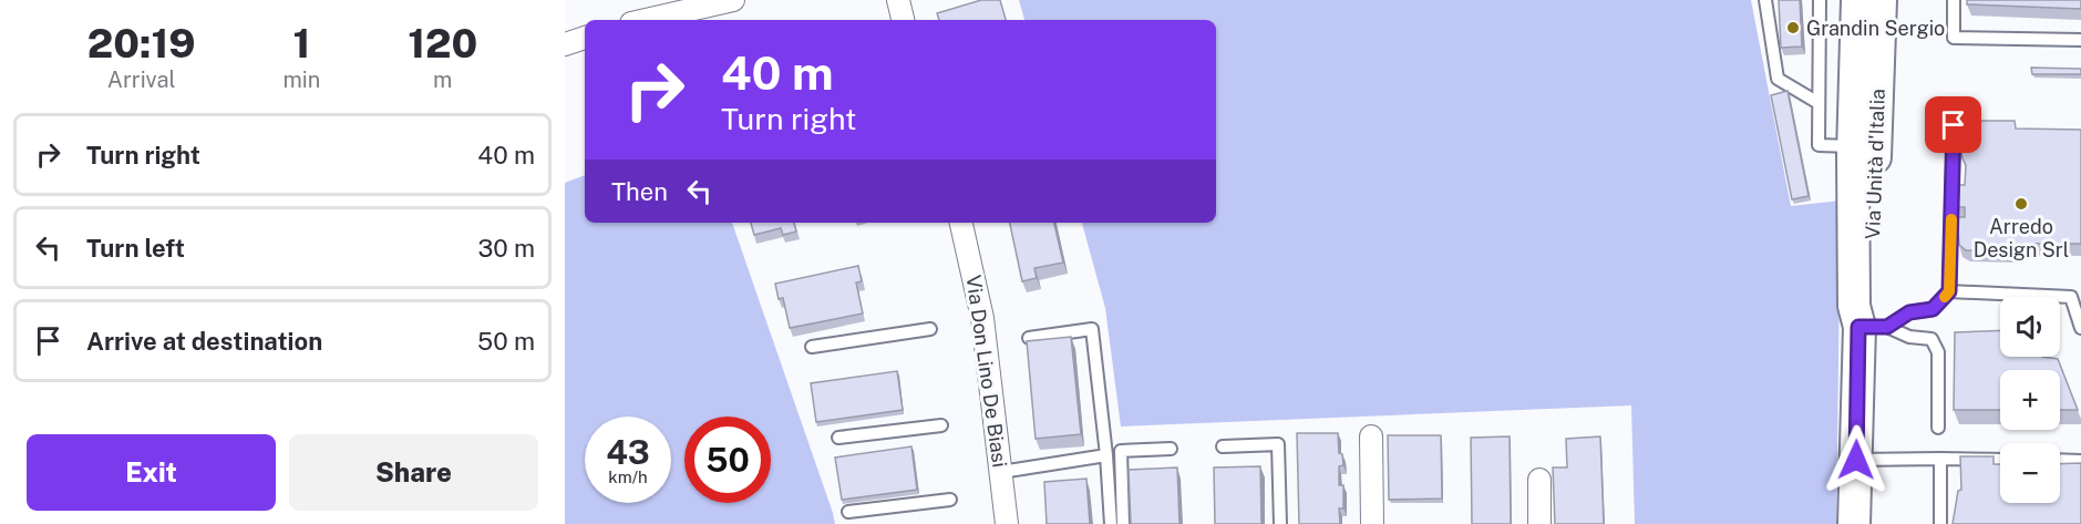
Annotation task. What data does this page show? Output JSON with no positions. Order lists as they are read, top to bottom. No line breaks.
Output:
{"streets":{"main road":["Via Unità d'Italia"],"street":["Via Don Lino De Biasi"]},"places":["Grandin Sergio","Arredo Design Srl"],"page":{"eta":["20:19","Arrival","1","min","120","m"],"turn":["40 m","Turn right"],"list":[{"name":"Turn right","value":"40 m"},{"name":"Turn left","value":"30 m"},{"name":"Arrive at destination","value":"50 m"}],"then":"Then","map_buttons":["+","−"],"speed":"43 km/h","limit":"50","buttons":["Exit","Share"]}}
